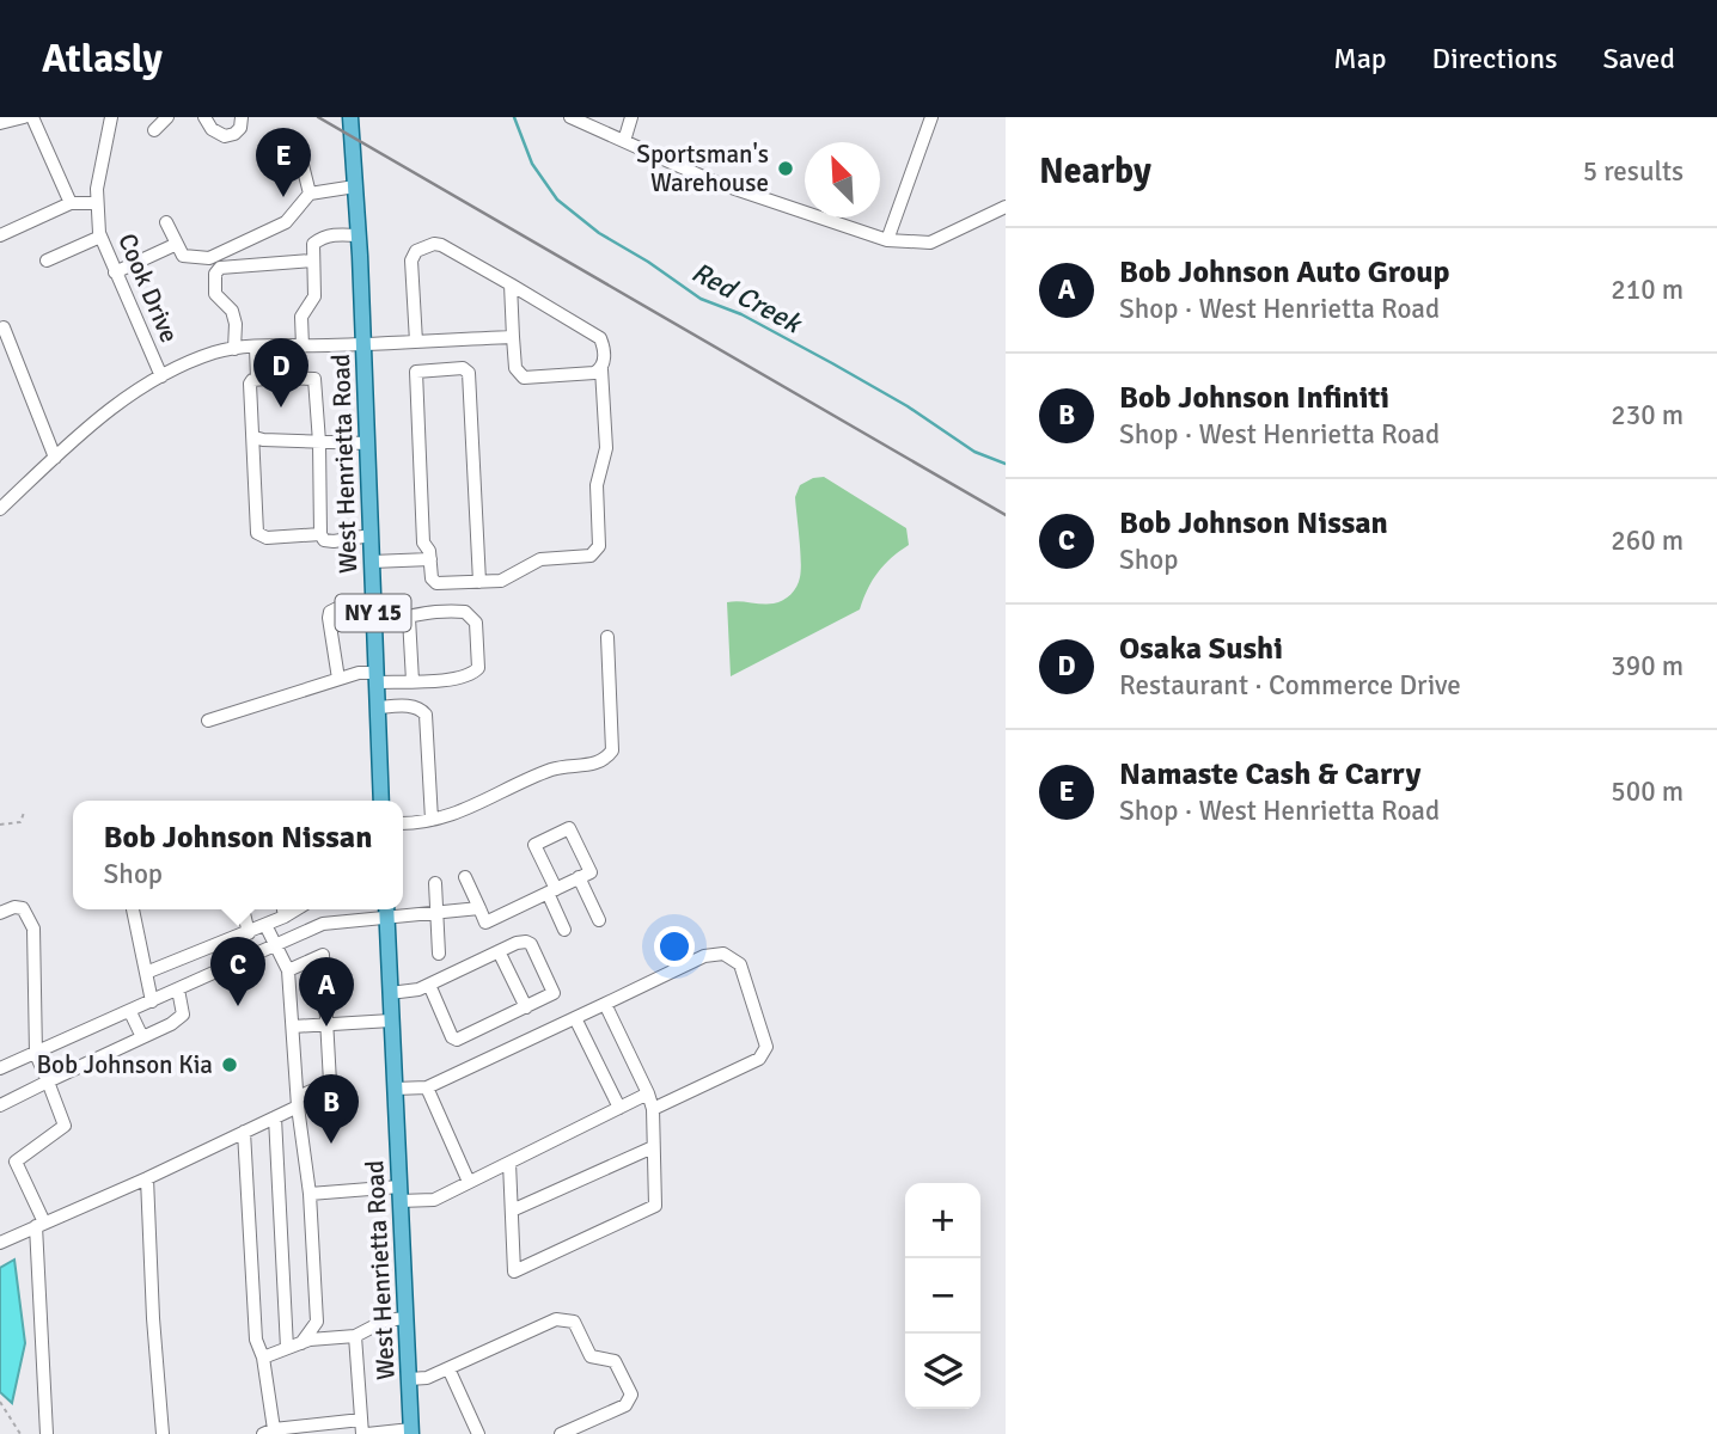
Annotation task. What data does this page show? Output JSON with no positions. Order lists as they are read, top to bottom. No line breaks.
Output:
{"streets":{"main road":["West Henrietta Road","NY 15"],"street":["Cook Drive"]},"water":["Red Creek"],"places":["Sportsman's Warehouse","Bob Johnson Kia"],"north":"top left","page":{"header":"Atlasly","nav":["Map","Directions","Saved"],"heading":["Nearby","5 results"],"pins":["E","D","C","A","B"],"list":[{"mark":"A","name":"Bob Johnson Auto Group","note":"Shop · West Henrietta Road","value":"210 m"},{"mark":"B","name":"Bob Johnson Infiniti","note":"Shop · West Henrietta Road","value":"230 m"},{"mark":"C","name":"Bob Johnson Nissan","note":"Shop","value":"260 m"},{"mark":"D","name":"Osaka Sushi","note":"Restaurant · Commerce Drive","value":"390 m"},{"mark":"E","name":"Namaste Cash & Carry","note":"Shop · West Henrietta Road","value":"500 m"}],"popup":["Bob Johnson Nissan","Shop"],"map_buttons":["+","−"]}}
